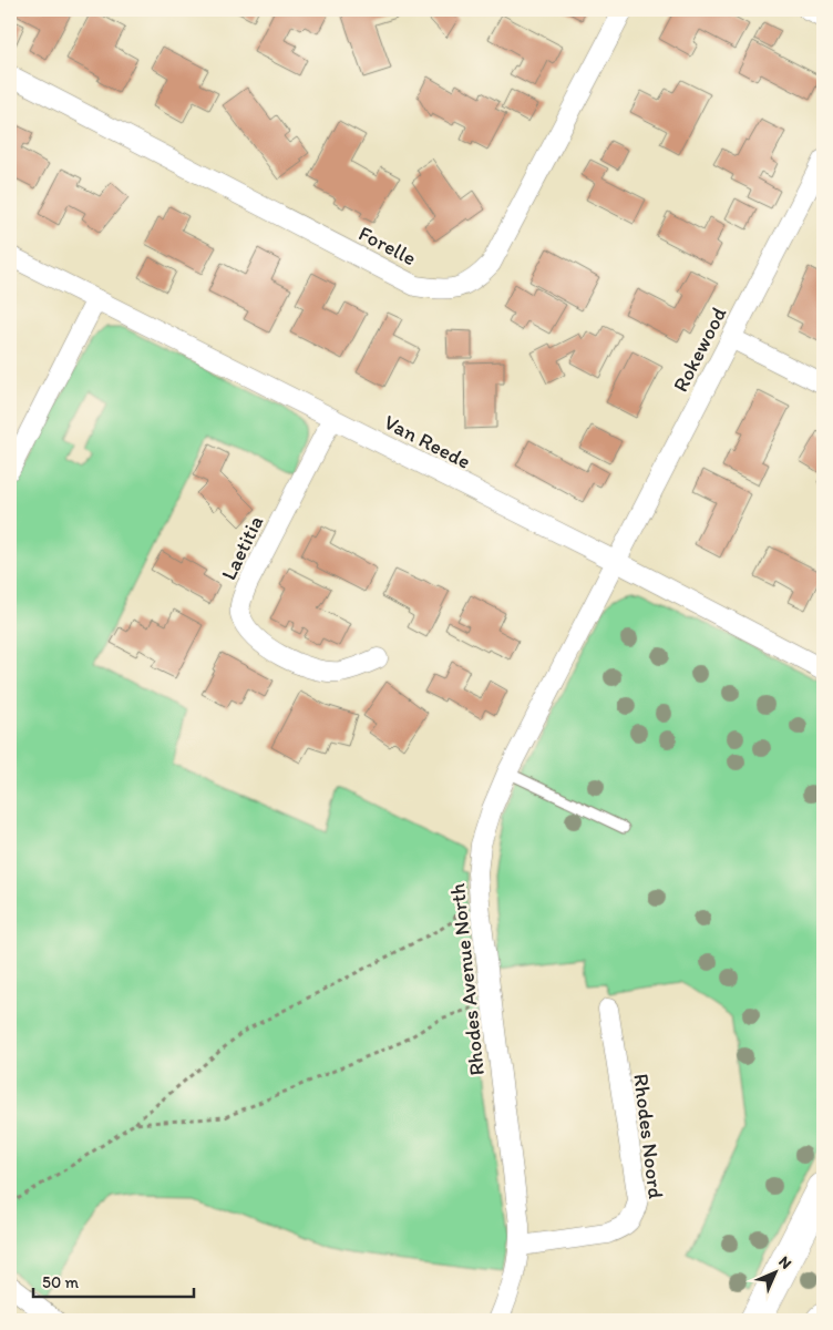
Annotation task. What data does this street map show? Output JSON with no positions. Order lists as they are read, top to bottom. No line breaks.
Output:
{"streets":{"street":["Forelle","Rokewood","Van Reede","Laetitia","Rhodes Avenue North","Rhodes Noord"]},"crossings":[["Rokewood","Van Reede"],["Rokewood","Rhodes Avenue North"],["Van Reede","Laetitia"],["Van Reede","Rhodes Avenue North"],["Rhodes Avenue North","Rhodes Noord"]],"scale_bar":"50 m","north":"top right"}
